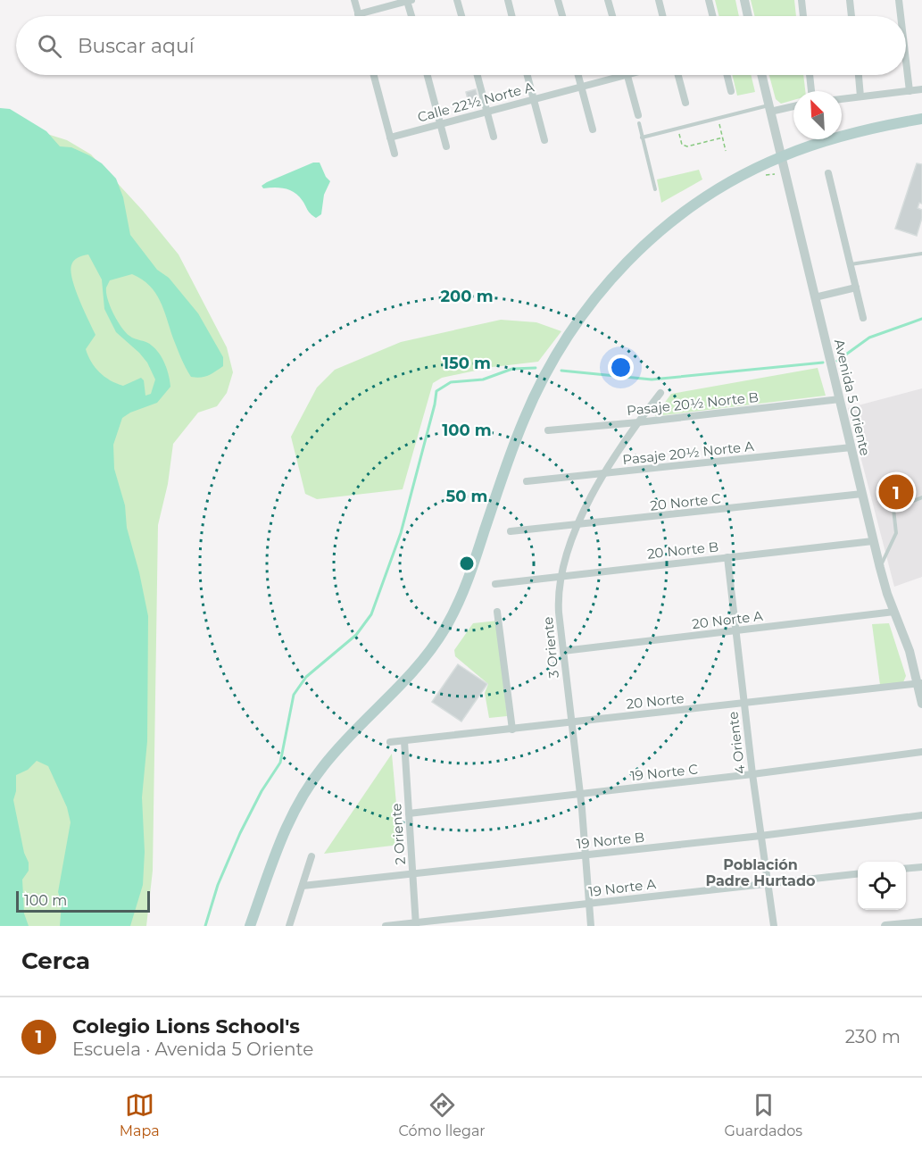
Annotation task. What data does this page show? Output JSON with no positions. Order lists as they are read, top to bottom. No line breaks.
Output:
{"streets":{"street":["Calle 22½ Norte A","Avenida 5 Oriente","Pasaje 20½ Norte B","Pasaje 20½ Norte A","20 Norte C","20 Norte B","20 Norte A","3 Oriente","20 Norte","4 Oriente","19 Norte C","2 Oriente","19 Norte B","19 Norte A"]},"crossings":[["Avenida 5 Oriente","Pasaje 20½ Norte B"],["Avenida 5 Oriente","Pasaje 20½ Norte A"],["Avenida 5 Oriente","20 Norte C"],["Avenida 5 Oriente","20 Norte B"],["Avenida 5 Oriente","20 Norte A"],["Avenida 5 Oriente","20 Norte"],["Pasaje 20½ Norte B","3 Oriente"],["Pasaje 20½ Norte A","3 Oriente"],["20 Norte C","3 Oriente"],["20 Norte B","3 Oriente"],["20 Norte B","4 Oriente"],["20 Norte A","3 Oriente"],["20 Norte A","4 Oriente"],["3 Oriente","20 Norte"],["3 Oriente","19 Norte C"],["3 Oriente","19 Norte B"],["3 Oriente","19 Norte A"],["20 Norte","4 Oriente"],["20 Norte","2 Oriente"],["4 Oriente","19 Norte C"],["4 Oriente","19 Norte B"],["4 Oriente","19 Norte A"],["19 Norte C","2 Oriente"],["2 Oriente","19 Norte B"],["2 Oriente","19 Norte A"]],"districts":["Población Padre Hurtado"],"scale_bar":"100 m","north":"top left","page":{"search":"Buscar aquí","pins":"1","scale":"100 m","heading":"Cerca","list":[{"mark":"1","name":"Colegio Lions School's","note":"Escuela · Avenida 5 Oriente","value":"230 m"}],"nav":["Mapa","Cómo llegar","Guardados"]},"rings":["200 m","150 m","100 m","50 m"]}
